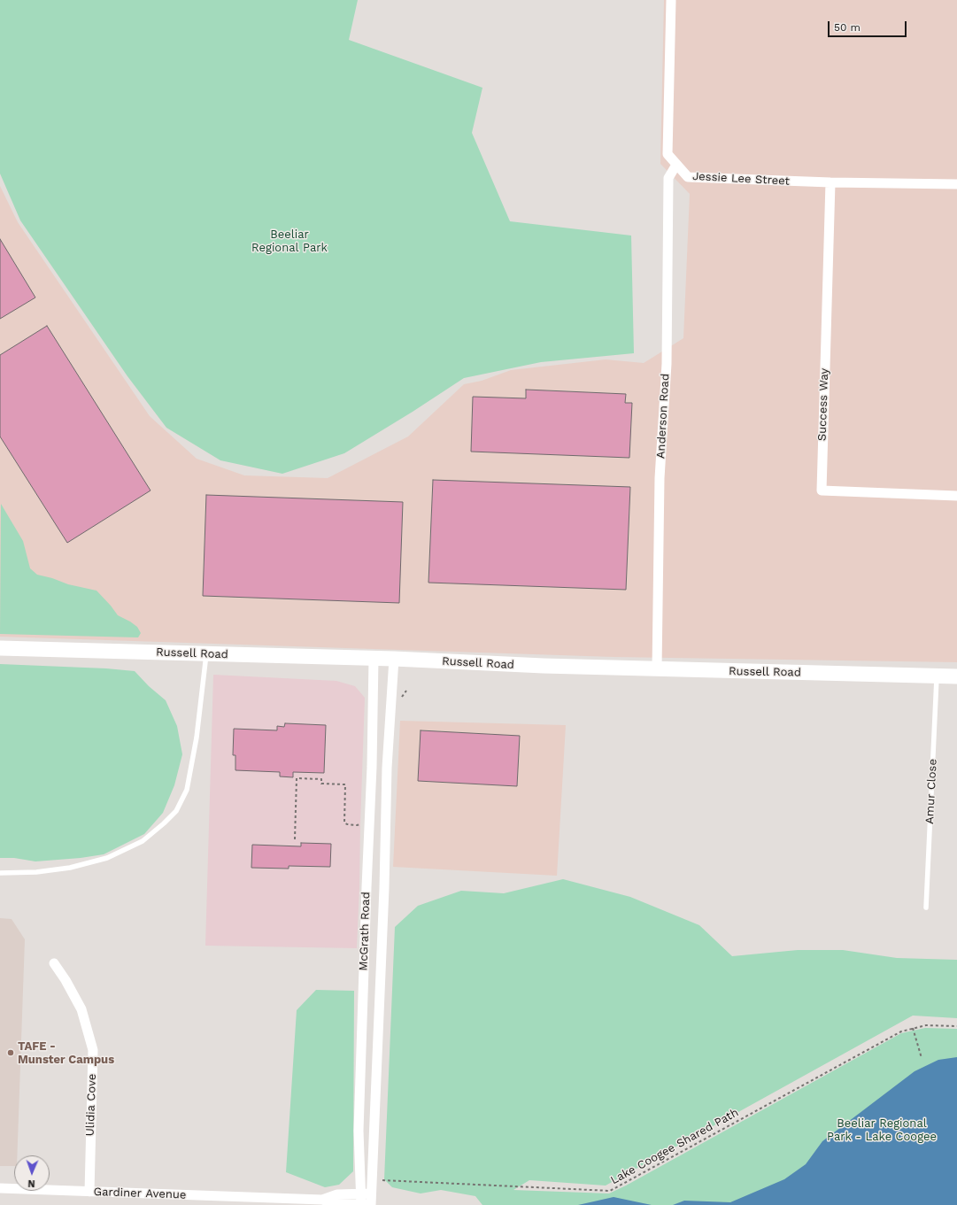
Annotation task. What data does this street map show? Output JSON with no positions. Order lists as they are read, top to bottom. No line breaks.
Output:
{"streets":{"main road":["Russell Road"],"street":["Jessie Lee Street","Success Way","Anderson Road","McGrath Road","Ulidia Cove","Gardiner Avenue"],"lane":["Amur Close"],"path":["Lake Coogee Shared Path"]},"crossings":[["Jessie Lee Street","Success Way"],["Jessie Lee Street","Anderson Road"],["Anderson Road","Russell Road"],["Russell Road","Amur Close"],["Russell Road","McGrath Road"],["McGrath Road","Gardiner Avenue"],["Ulidia Cove","Gardiner Avenue"]],"parks":["Beeliar Regional Park","Beeliar Regional Park - Lake Coogee"],"places":["TAFE - Munster Campus"],"scale_bar":"50 m","north":"bottom"}
